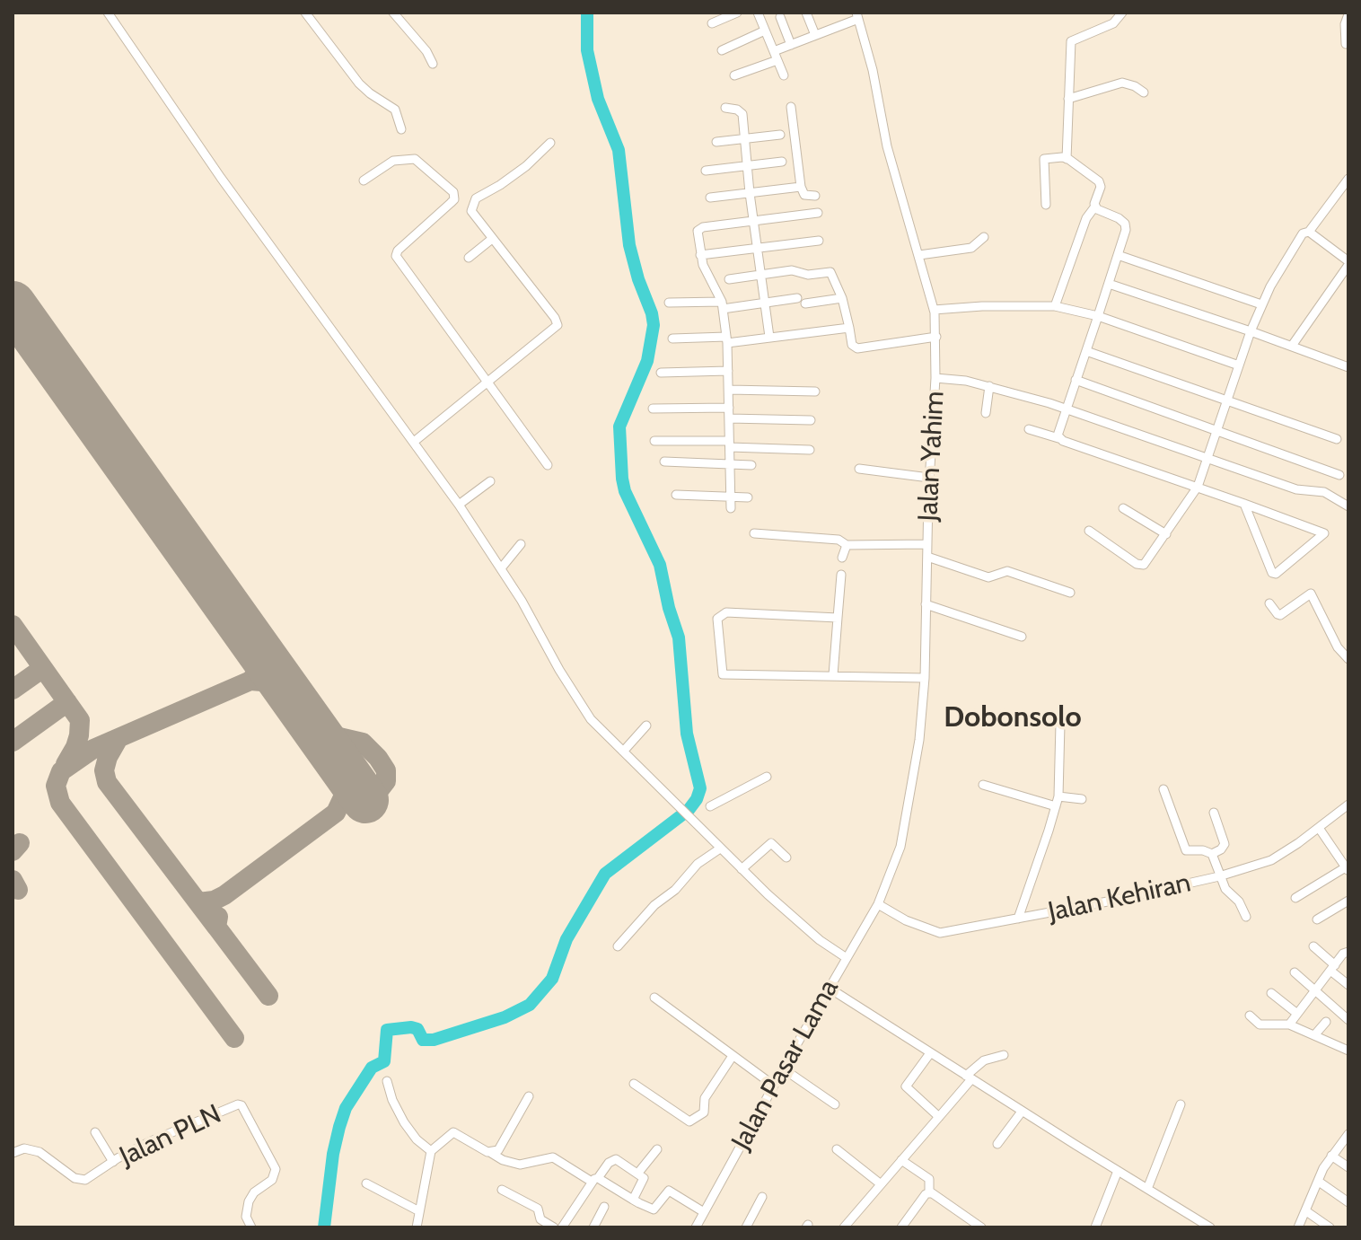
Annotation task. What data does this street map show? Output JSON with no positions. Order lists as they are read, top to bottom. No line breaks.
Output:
{"streets":{"street":["Jalan Yahim","Jalan Kehiran","Jalan Pasar Lama","Jalan PLN"]},"crossings":[["Jalan Yahim","Jalan Kehiran"],["Jalan Yahim","Jalan Pasar Lama"],["Jalan Kehiran","Jalan Pasar Lama"]],"districts":["Dobonsolo"]}
